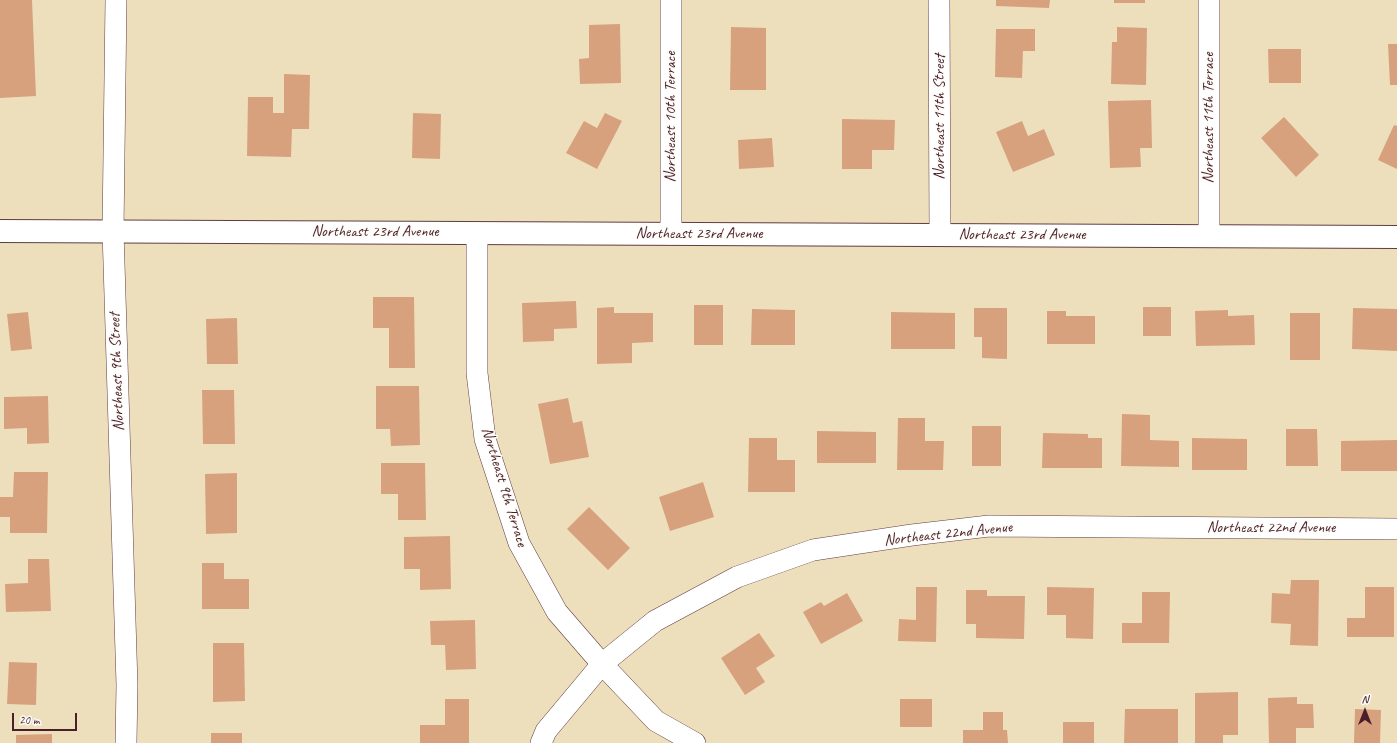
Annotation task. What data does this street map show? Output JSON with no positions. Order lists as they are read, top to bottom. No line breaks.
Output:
{"streets":{"main road":["Northeast 23rd Avenue"],"street":["Northeast 10th Terrace","Northeast 11th Street","Northeast 11th Terrace","Northeast 9th Street","Northeast 9th Terrace","Northeast 22nd Avenue"]},"crossings":[["Northeast 10th Terrace","Northeast 23rd Avenue"],["Northeast 11th Street","Northeast 23rd Avenue"],["Northeast 11th Terrace","Northeast 23rd Avenue"],["Northeast 23rd Avenue","Northeast 9th Street"],["Northeast 23rd Avenue","Northeast 9th Terrace"],["Northeast 9th Terrace","Northeast 22nd Avenue"]],"scale_bar":"20 m","north":"top"}
